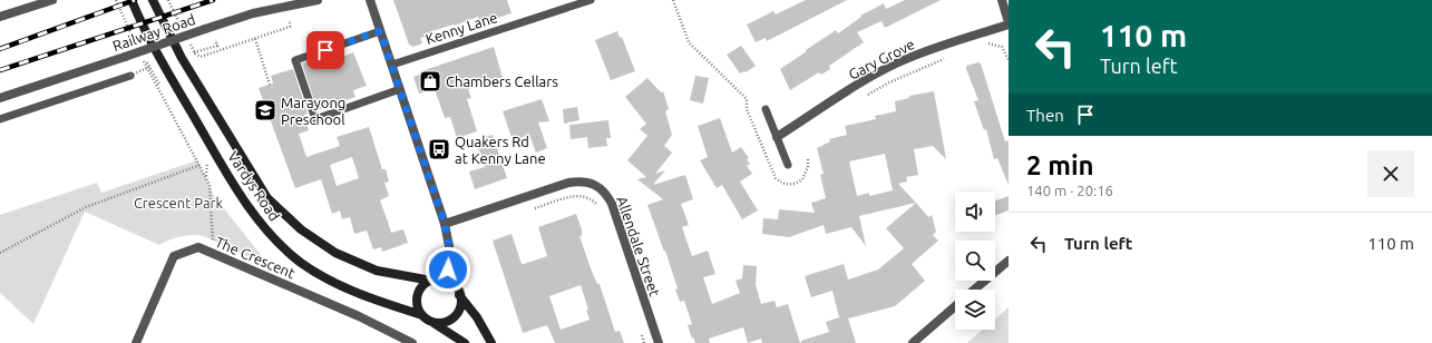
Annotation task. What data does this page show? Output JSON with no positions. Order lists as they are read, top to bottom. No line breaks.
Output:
{"streets":{"main road":["Vardys Road"],"street":["Railway Road","Gary Grove","Allendale Street","The Crescent"],"lane":["Kenny Lane"]},"parks":["Crescent Park"],"places":{"shop":["Chambers Cellars"],"school or university":["Marayong Preschool"],"bus stop":["Quakers Rd at Kenny Lane"]},"page":{"turn":["110 m","Turn left"],"then":"Then","heading":["2 min","140 m · 20:16"],"list":[{"name":"Turn left","value":"110 m"}]}}
